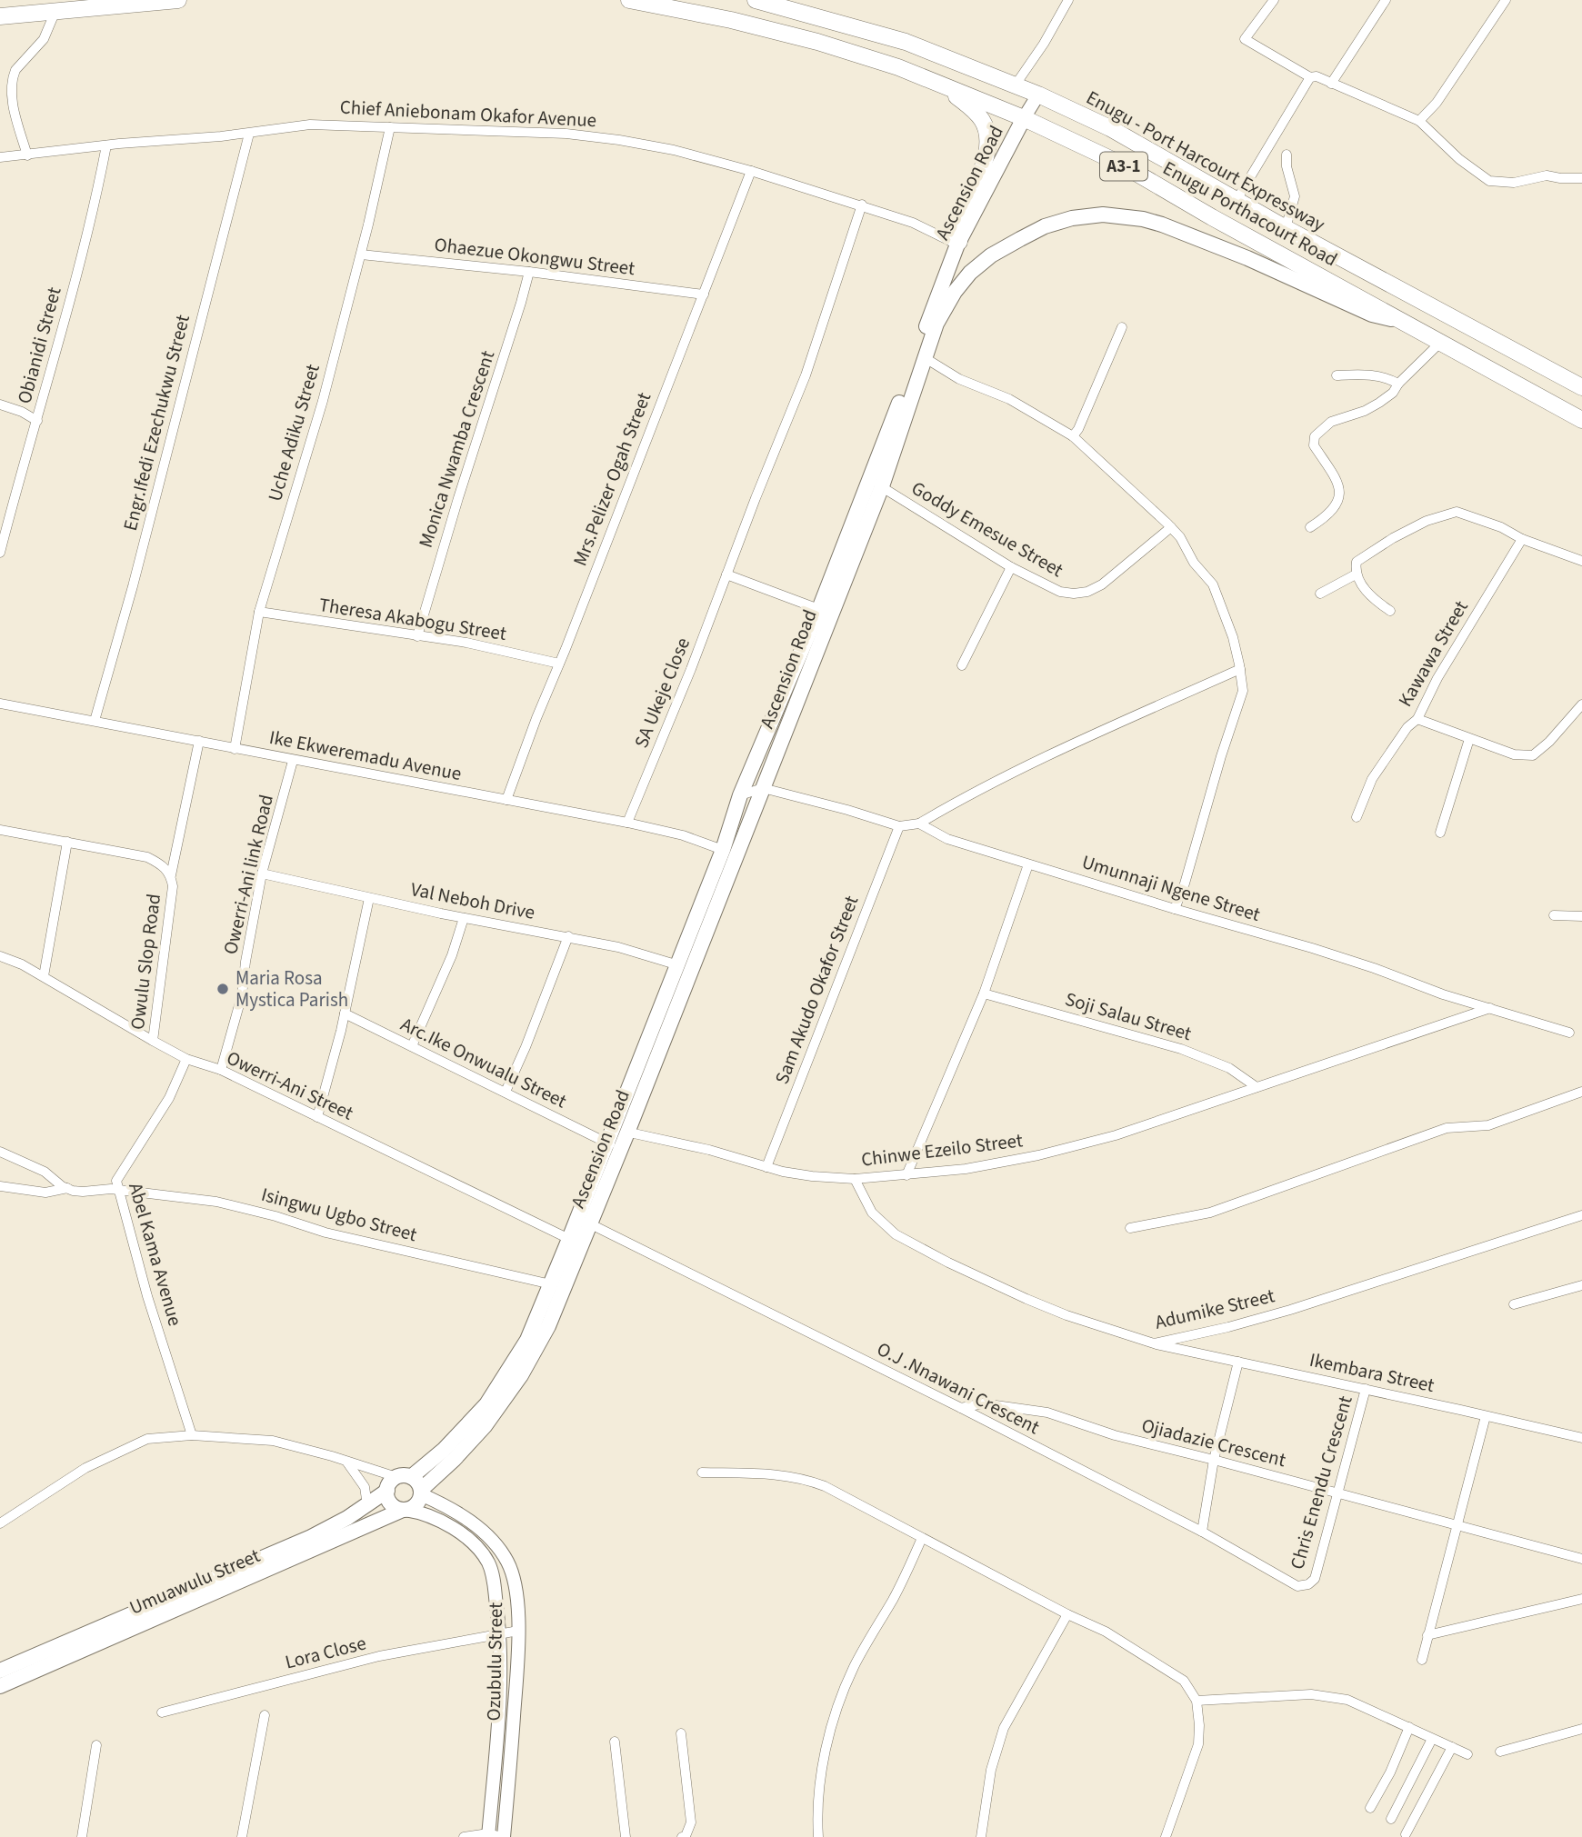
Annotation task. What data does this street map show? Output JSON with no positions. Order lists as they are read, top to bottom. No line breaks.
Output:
{"streets":{"highway":["Enugu - Port Harcourt Expressway","A3-1","Enugu Porthacourt Road"],"main road":["Ascension Road","Umuawulu Street","Ozubulu Street"],"street":["Chief Aniebonam Okafor Avenue","Ohaezue Okongwu Street","Obianidi Street","Engr.Ifedi Ezechukwu Street","Uche Adiku Street","Monica Nwamba Crescent","Mrs.Pelizer Ogah Street","Goddy Emesue Street","Theresa Akabogu Street","Kawawa Street","SA Ukeje Close","Ike Ekweremadu Avenue","Owerri-Ani link Road","Umunnaji Ngene Street","Val Neboh Drive","Owulu Slop Road","Sam Akudo Okafor Street","Soji Salau Street","Arc.Ike Onwualu Street","Owerri-Ani Street","Chinwe Ezeilo Street","Isingwu Ugbo Street","Abel Kama Avenue","Adumike Street","Ikembara Street","O.J .Nnawani Crescent","Ojiadazie Crescent","Chris Enendu Crescent","Lora Close"]},"crossings":[["Chief Aniebonam Okafor Avenue","Ascension Road"],["Chief Aniebonam Okafor Avenue","Obianidi Street"],["Chief Aniebonam Okafor Avenue","Engr.Ifedi Ezechukwu Street"],["Chief Aniebonam Okafor Avenue","Uche Adiku Street"],["Chief Aniebonam Okafor Avenue","Mrs.Pelizer Ogah Street"],["Chief Aniebonam Okafor Avenue","SA Ukeje Close"],["Ascension Road","Enugu Porthacourt Road"],["Ascension Road","Goddy Emesue Street"],["Ascension Road","Ike Ekweremadu Avenue"],["Ascension Road","Val Neboh Drive"],["Ascension Road","Arc.Ike Onwualu Street"],["Ascension Road","Owerri-Ani Street"],["Ascension Road","Chinwe Ezeilo Street"],["Ascension Road","Isingwu Ugbo Street"],["Ascension Road","O.J .Nnawani Crescent"],["Ascension Road","Umuawulu Street"],["Ascension Road","Ozubulu Street"],["Ohaezue Okongwu Street","Uche Adiku Street"],["Ohaezue Okongwu Street","Monica Nwamba Crescent"],["Ohaezue Okongwu Street","Mrs.Pelizer Ogah Street"],["Engr.Ifedi Ezechukwu Street","Ike Ekweremadu Avenue"],["Uche Adiku Street","Theresa Akabogu Street"],["Uche Adiku Street","Ike Ekweremadu Avenue"],["Monica Nwamba Crescent","Theresa Akabogu Street"],["Mrs.Pelizer Ogah Street","Theresa Akabogu Street"],["Mrs.Pelizer Ogah Street","Ike Ekweremadu Avenue"],["SA Ukeje Close","Ike Ekweremadu Avenue"],["Ike Ekweremadu Avenue","Owerri-Ani link Road"],["Owerri-Ani link Road","Val Neboh Drive"],["Owerri-Ani link Road","Owerri-Ani Street"],["Umunnaji Ngene Street","Chinwe Ezeilo Street"],["Owulu Slop Road","Owerri-Ani Street"],["Sam Akudo Okafor Street","Chinwe Ezeilo Street"],["Soji Salau Street","Chinwe Ezeilo Street"],["Owerri-Ani Street","Abel Kama Avenue"],["Chinwe Ezeilo Street","Adumike Street"],["Isingwu Ugbo Street","Abel Kama Avenue"],["Adumike Street","Ikembara Street"],["Ikembara Street","Chris Enendu Crescent"],["O.J .Nnawani Crescent","Ojiadazie Crescent"],["O.J .Nnawani Crescent","Chris Enendu Crescent"],["Ojiadazie Crescent","Chris Enendu Crescent"],["Umuawulu Street","Ozubulu Street"],["Lora Close","Ozubulu Street"]],"places":["Maria Rosa Mystica Parish"]}
